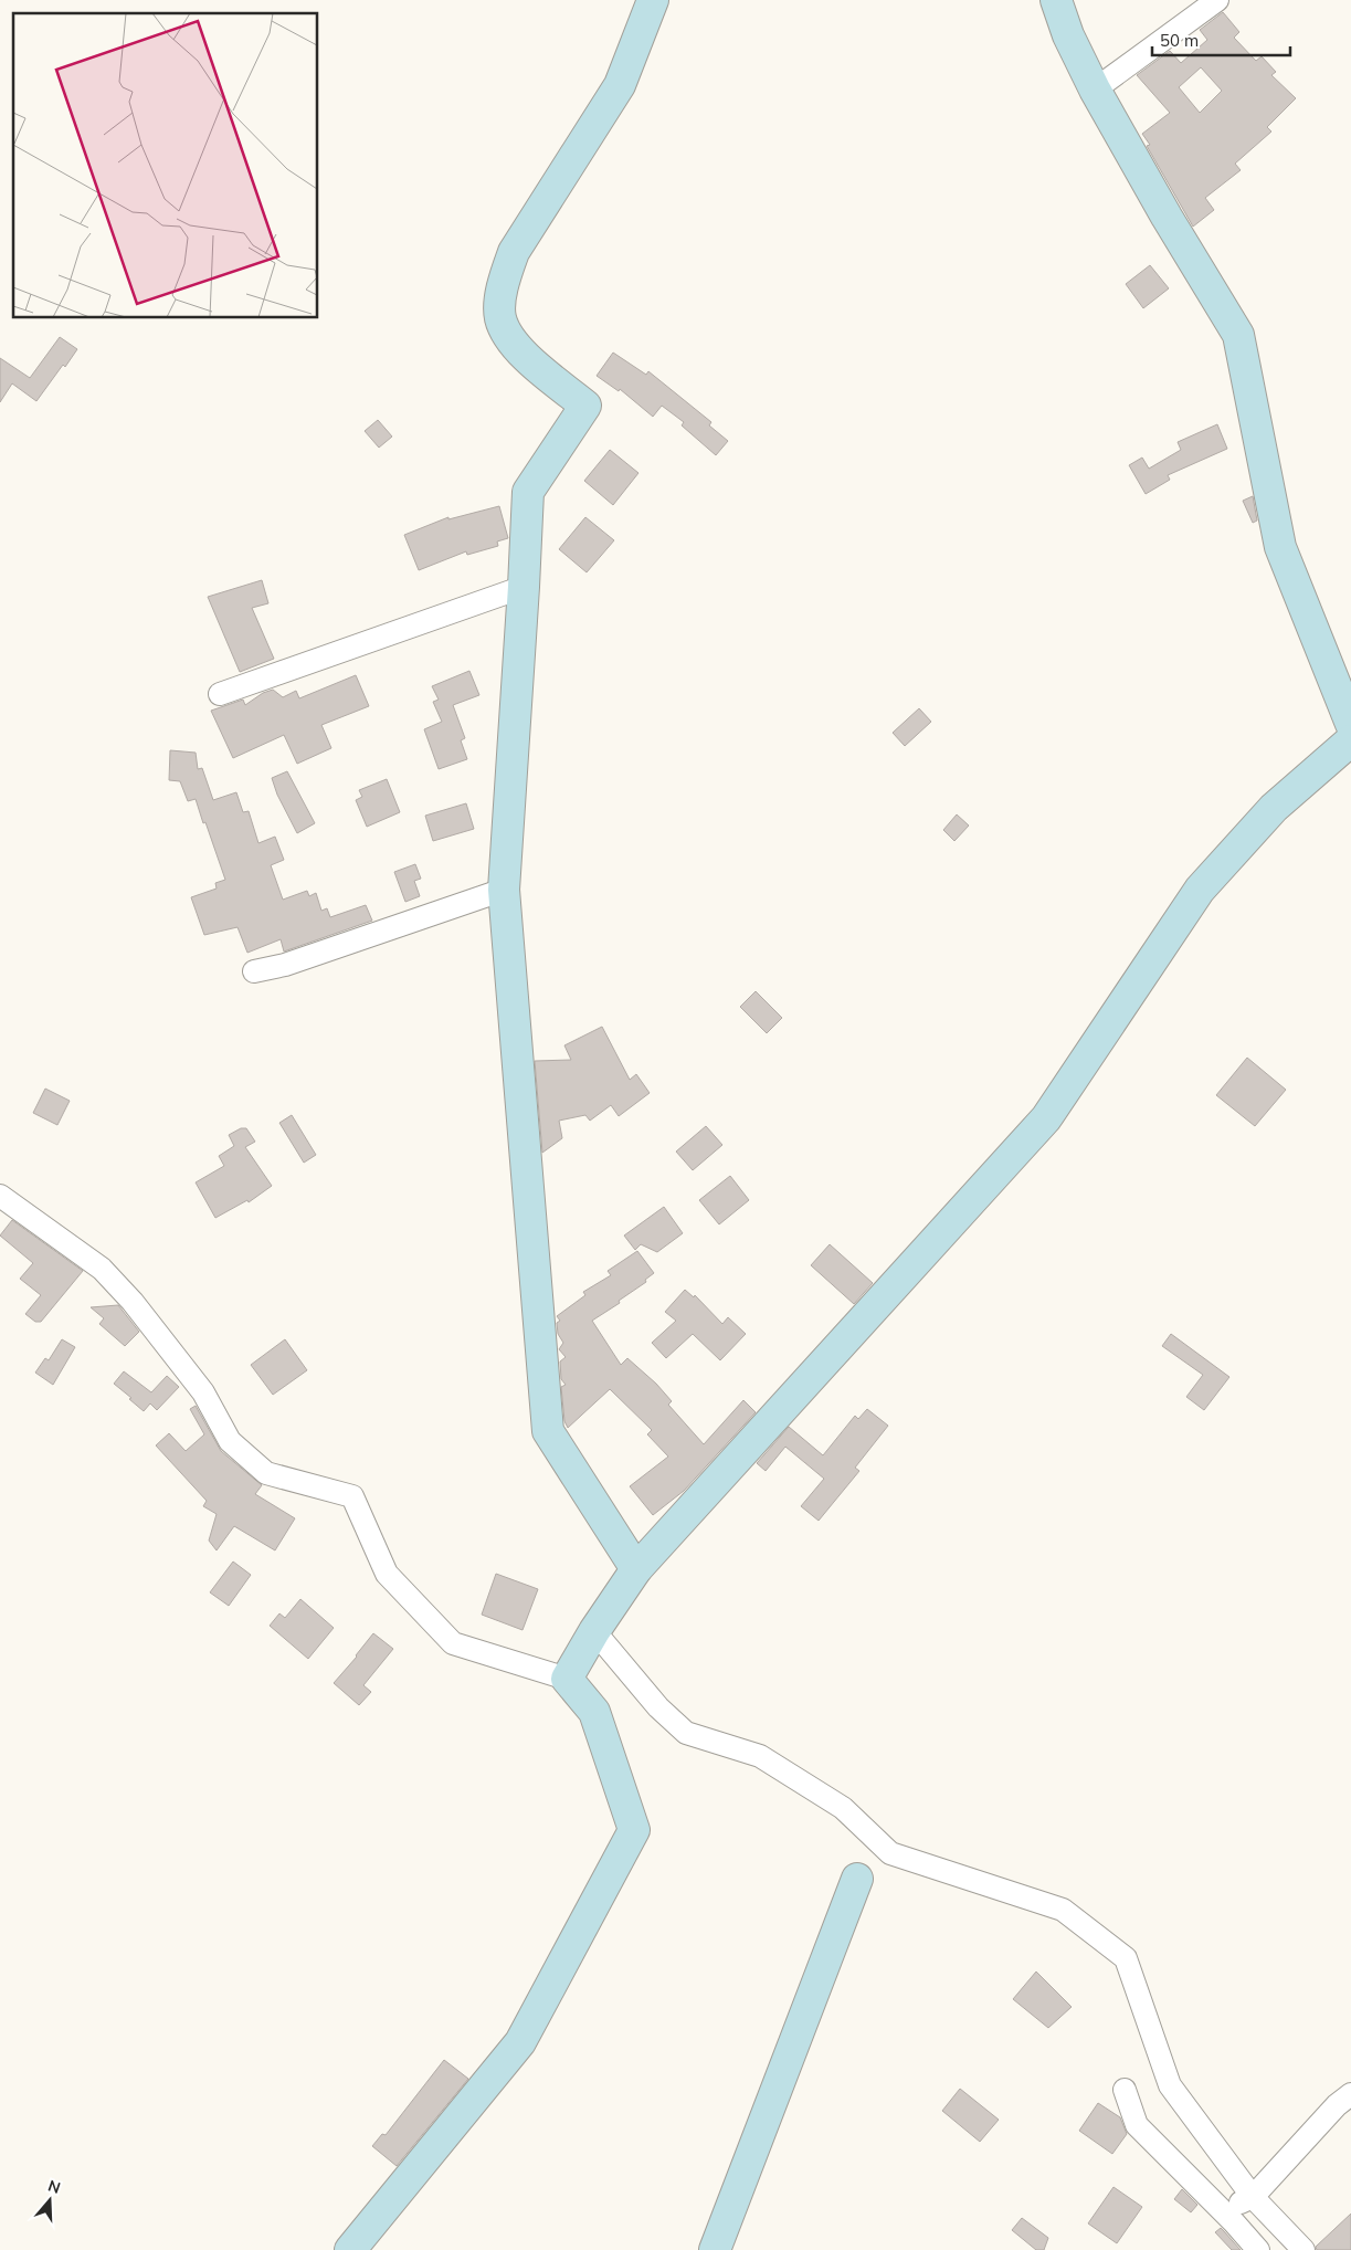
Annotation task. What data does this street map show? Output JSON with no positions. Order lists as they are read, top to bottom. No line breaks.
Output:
{"scale_bar":"50 m","north":"top"}
